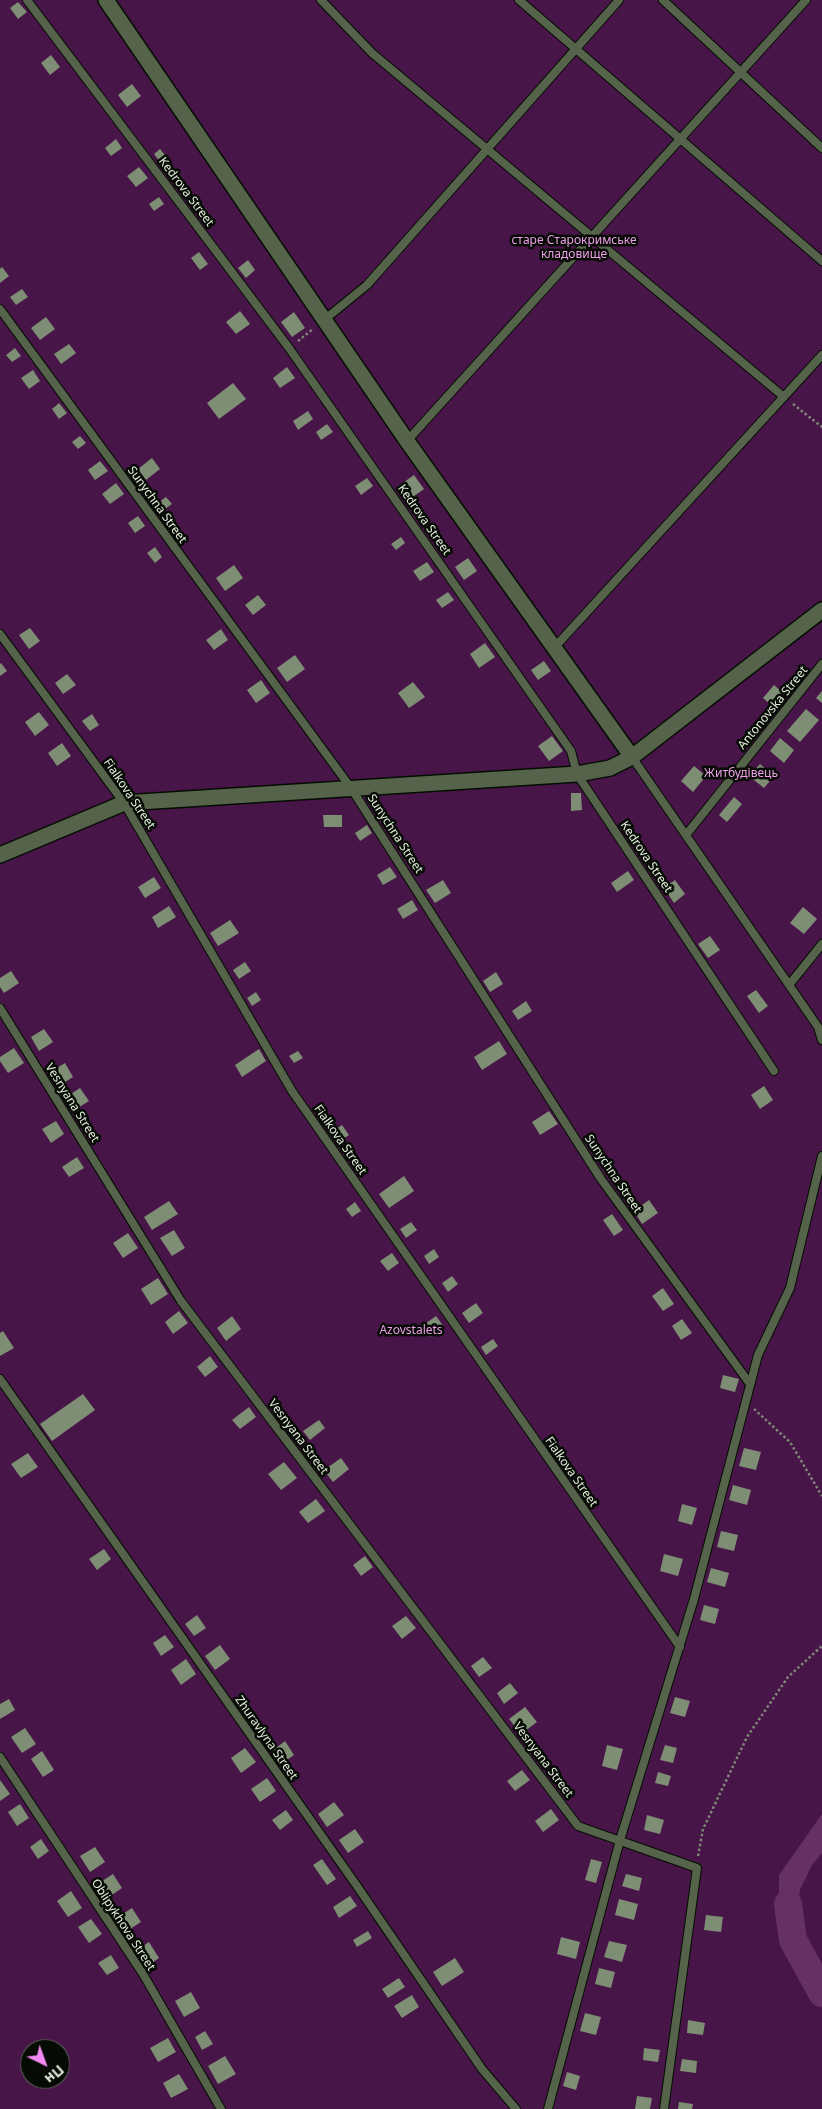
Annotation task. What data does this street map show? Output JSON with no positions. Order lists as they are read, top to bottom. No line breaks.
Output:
{"streets":{"lane":["Kedrova Street","Sunychna Street","Antonovska Street","Fialkova Street","Vesnyana Street","Zhuravlyna Street","Oblipykhova Street"]},"parks":["старе Старокримське кладовище","Житбудівець","Azovstalets"],"north":"bottom right"}
